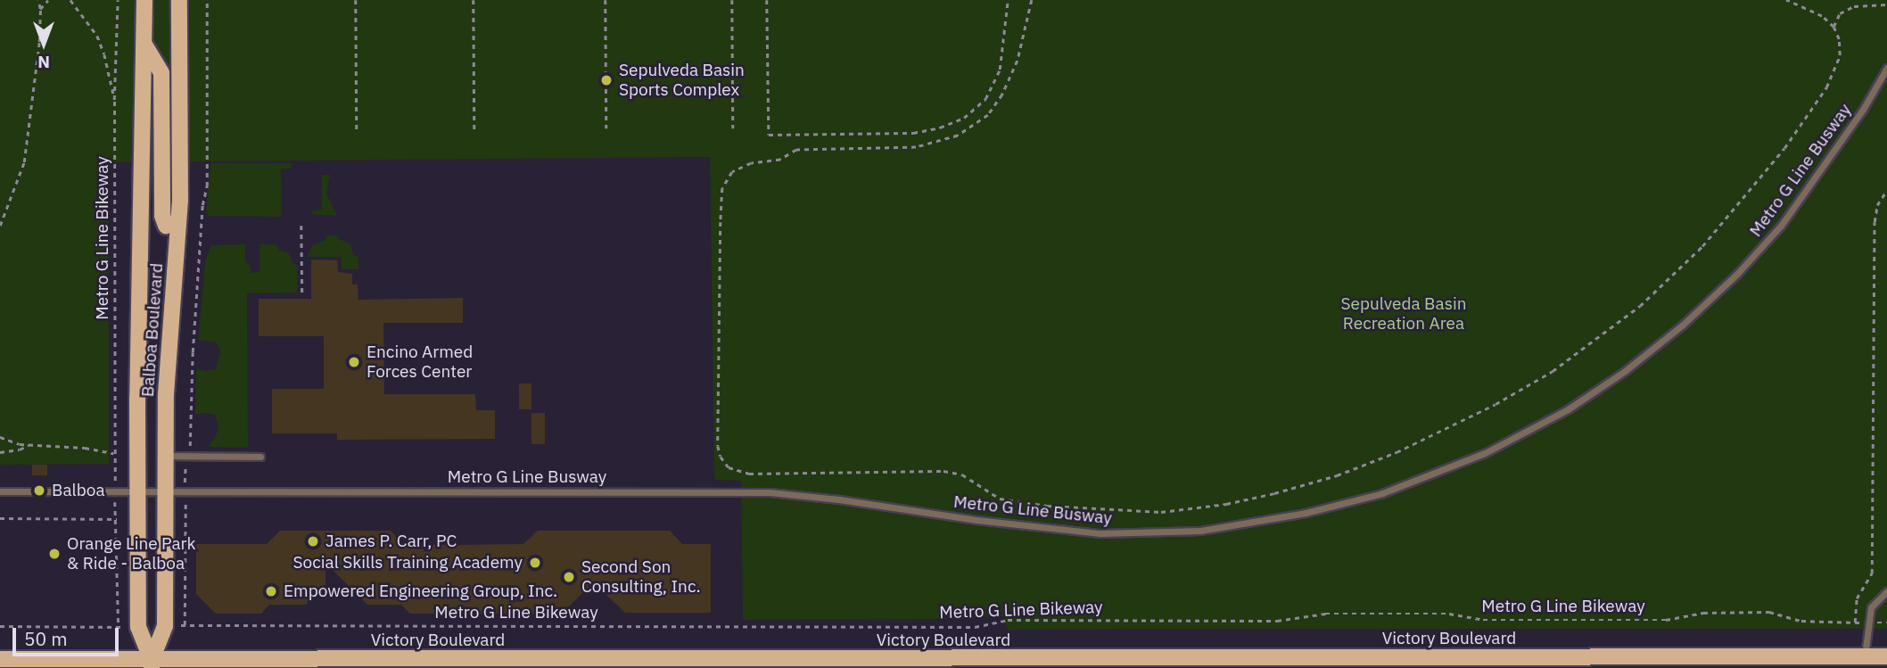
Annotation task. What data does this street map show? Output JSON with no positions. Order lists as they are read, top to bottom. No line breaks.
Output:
{"streets":{"main road":["Balboa Boulevard","Victory Boulevard"],"lane":["Metro G Line Busway"],"path":["Metro G Line Bikeway"]},"crossings":[["Metro G Line Busway","Balboa Boulevard"],["Balboa Boulevard","Victory Boulevard"]],"parks":["Sepulveda Basin Recreation Area"],"places":["Sepulveda Basin Sports Complex","Encino Armed Forces Center","Balboa","James P. Carr, PC","Orange Line Park & Ride - Balboa","Social Skills Training Academy","Second Son Consulting, Inc.","Empowered Engineering Group, Inc."],"scale_bar":"50 m","north":"bottom"}
